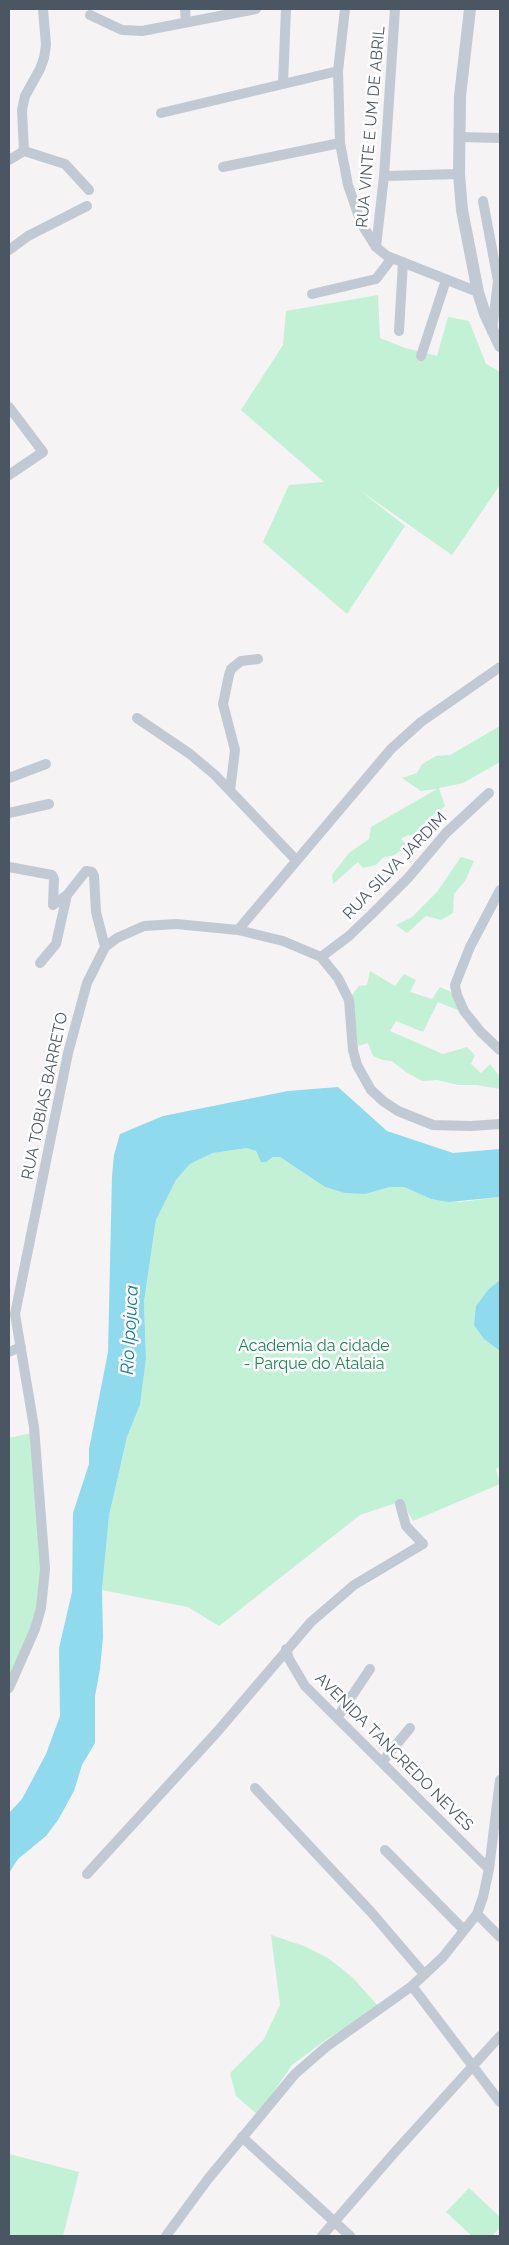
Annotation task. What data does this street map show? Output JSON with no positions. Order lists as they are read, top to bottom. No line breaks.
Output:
{"streets":{"street":["RUA VINTE E UM DE ABRIL","RUA SILVA JARDIM","RUA TOBIAS BARRETO","AVENIDA TANCREDO NEVES"]},"water":["Rio Ipojuca"],"parks":["Academia da cidade - Parque do Atalaia"]}
